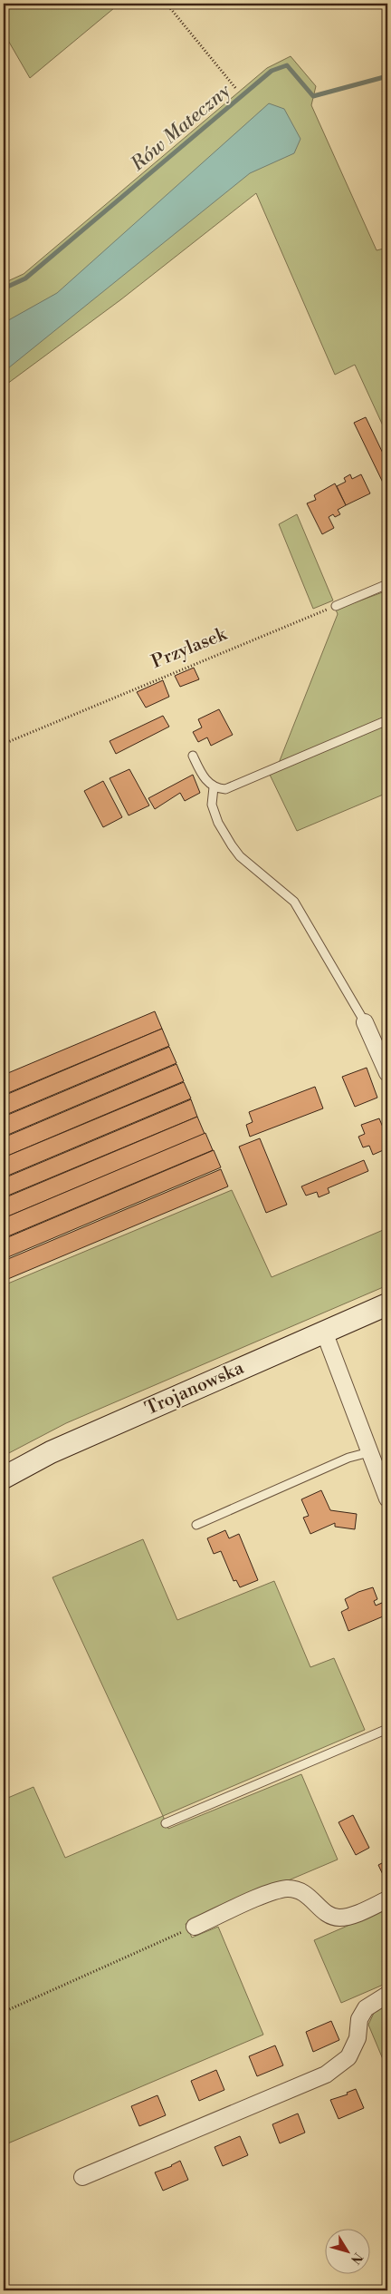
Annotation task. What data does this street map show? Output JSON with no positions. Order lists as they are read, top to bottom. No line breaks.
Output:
{"streets":{"street":["Trojanowska"],"path":["Przylasek"]},"water":["Rów Mateczny"],"north":"bottom right"}
